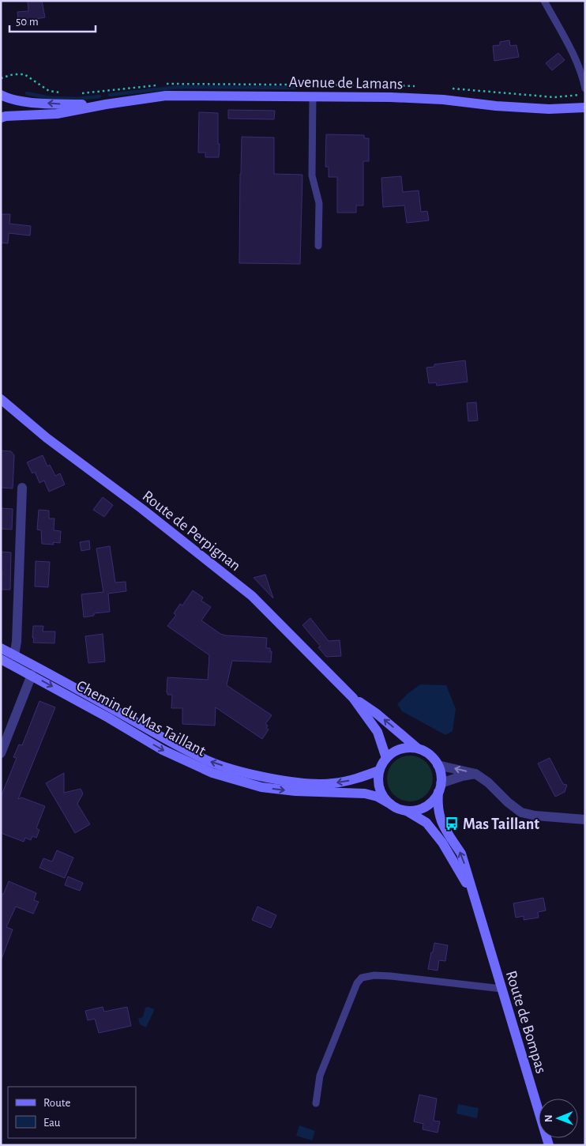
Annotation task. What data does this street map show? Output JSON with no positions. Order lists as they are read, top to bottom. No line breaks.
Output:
{"streets":{"main road":["Avenue de Lamans","Route de Perpignan","Chemin du Mas Taillant","Route de Bompas"]},"crossings":[["Route de Perpignan","Chemin du Mas Taillant"]],"places":{"bus stop":["Mas Taillant"]},"legend":["Route","Eau"],"scale_bar":"50 m","north":"left"}
